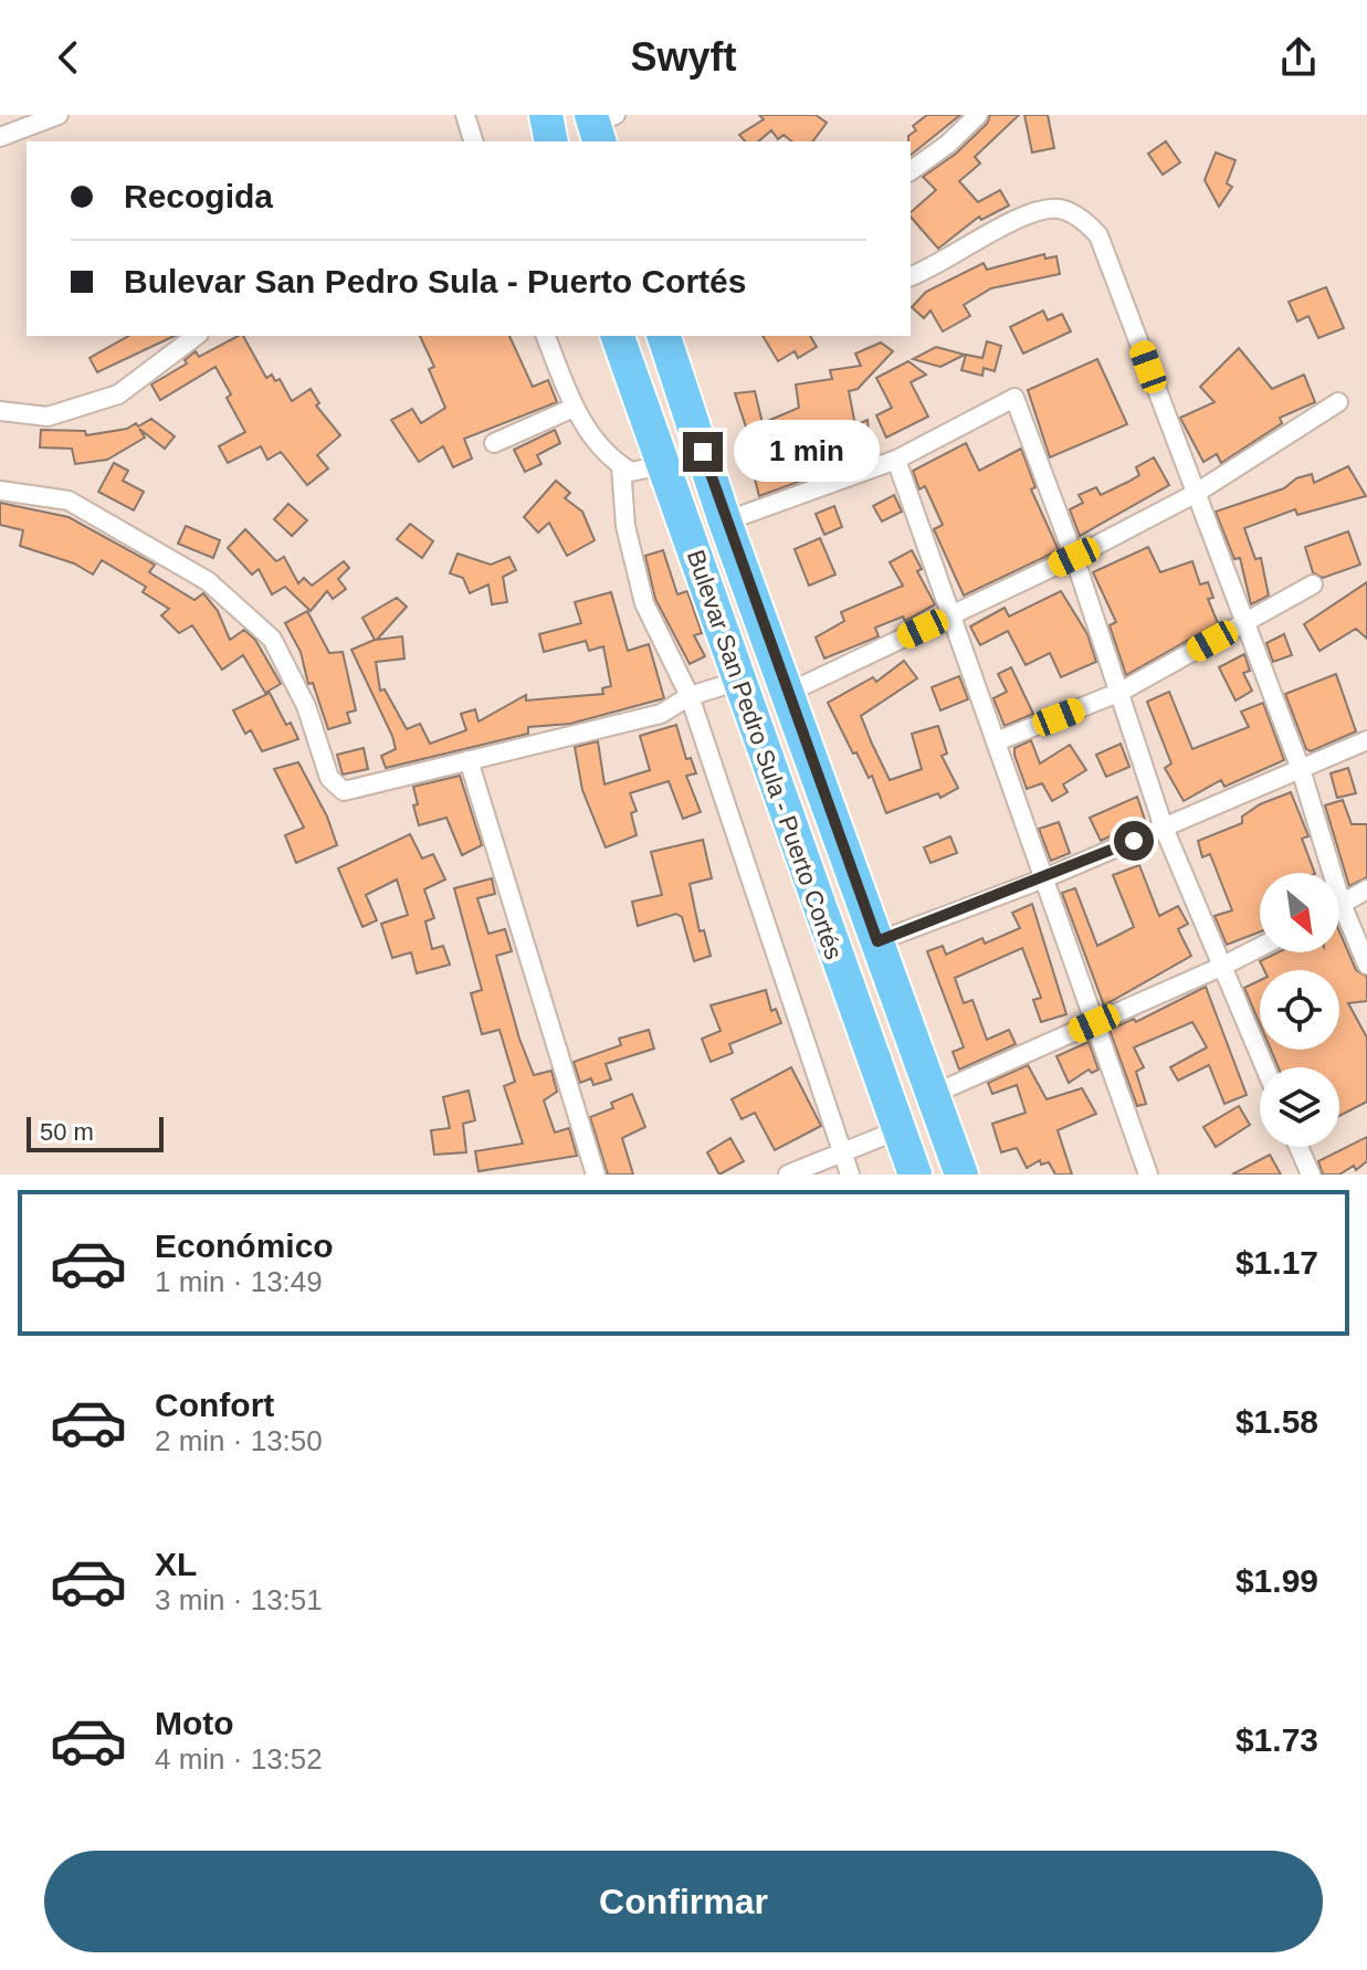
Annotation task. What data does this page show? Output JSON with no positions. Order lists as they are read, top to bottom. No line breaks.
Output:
{"streets":{"highway":["Bulevar San Pedro Sula - Puerto Cortés"]},"scale_bar":"50 m","north":"bottom right","page":{"header":"Swyft","banner":["Recogida","Bulevar San Pedro Sula - Puerto Cortés"],"bubble":"1 min","scale":"50 m","list":[{"name":"Económico","note":"1 min · 13:49","value":"$1.17"},{"name":"Confort","note":"2 min · 13:50","value":"$1.58"},{"name":"XL","note":"3 min · 13:51","value":"$1.99"},{"name":"Moto","note":"4 min · 13:52","value":"$1.73"}],"buttons":"Confirmar"}}
